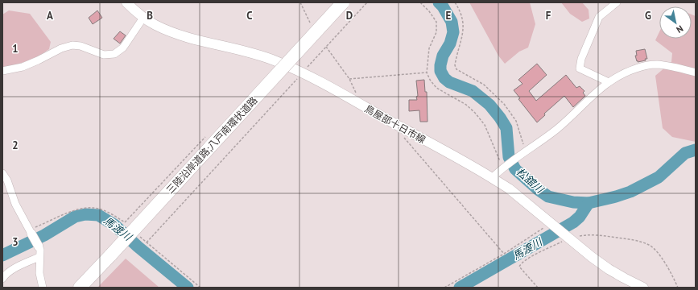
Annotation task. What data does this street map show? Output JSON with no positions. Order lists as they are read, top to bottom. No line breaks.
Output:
{"streets":{"highway":["三陸沿岸道路;八戸南環状道路"],"main road":["鳥屋部十日市線"]},"water":["松舘川","馬渡川"],"north":"bottom right","grid":{"columns":["A","B","C","D","E","F","G"],"rows":["1","2","3"]}}
